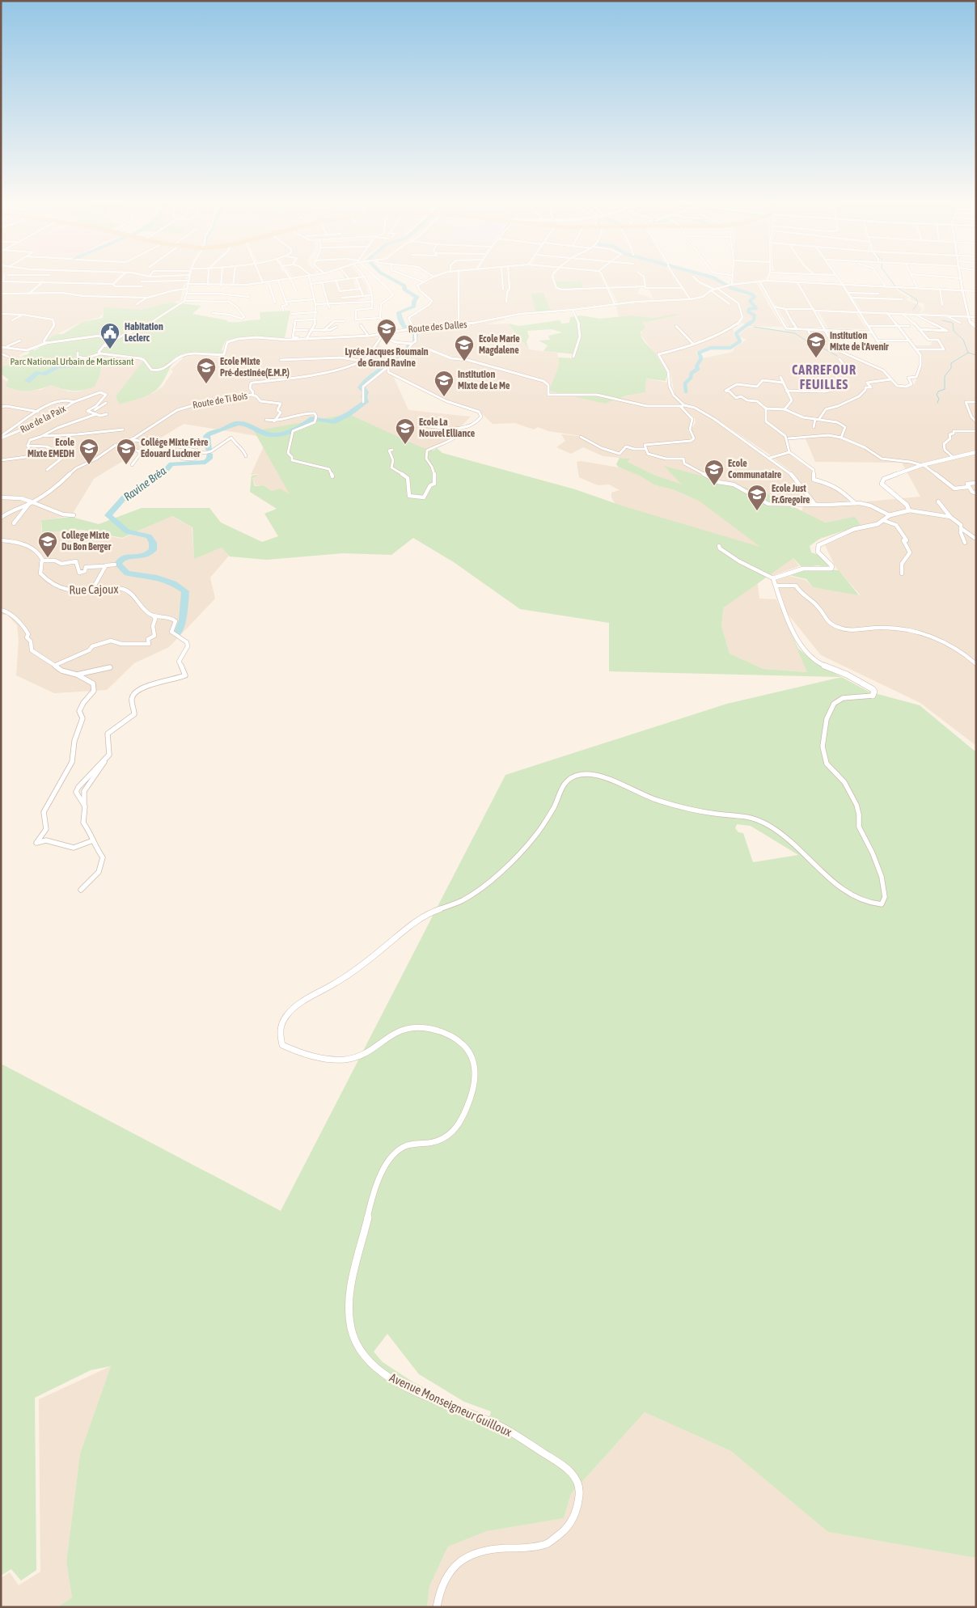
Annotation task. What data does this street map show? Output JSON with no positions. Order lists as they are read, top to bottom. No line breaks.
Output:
{"streets":{"street":["Route des Dalles","Route de Ti Bois","Rue de la Paix","Rue Cajoux","Avenue Monseigneur Guilloux"]},"crossings":[["Route des Dalles","Route de Ti Bois"]],"districts":["CARREFOUR FEUILLES"],"water":["Ravine Bréa"],"parks":["Parc National Urbain de Martissant"],"places":{"school or university":["Lycée Jacques Roumain de Grand Ravine","Institution MIxte de l'Avenir","Ecole Marie Magdalene","Ecole Mixte Pré-destinée(E.M.P.)","Institution MIxte de Le Me","Ecole La Nouvel Elliance","Ecole Mixte EMEDH","Collége Mixte Frère Edouard Luckner","Ecole Communataire","Ecole Just Fr.Gregoire","College Mixte Du Bon Berger"],"public building":["Habitation Leclerc"]}}
